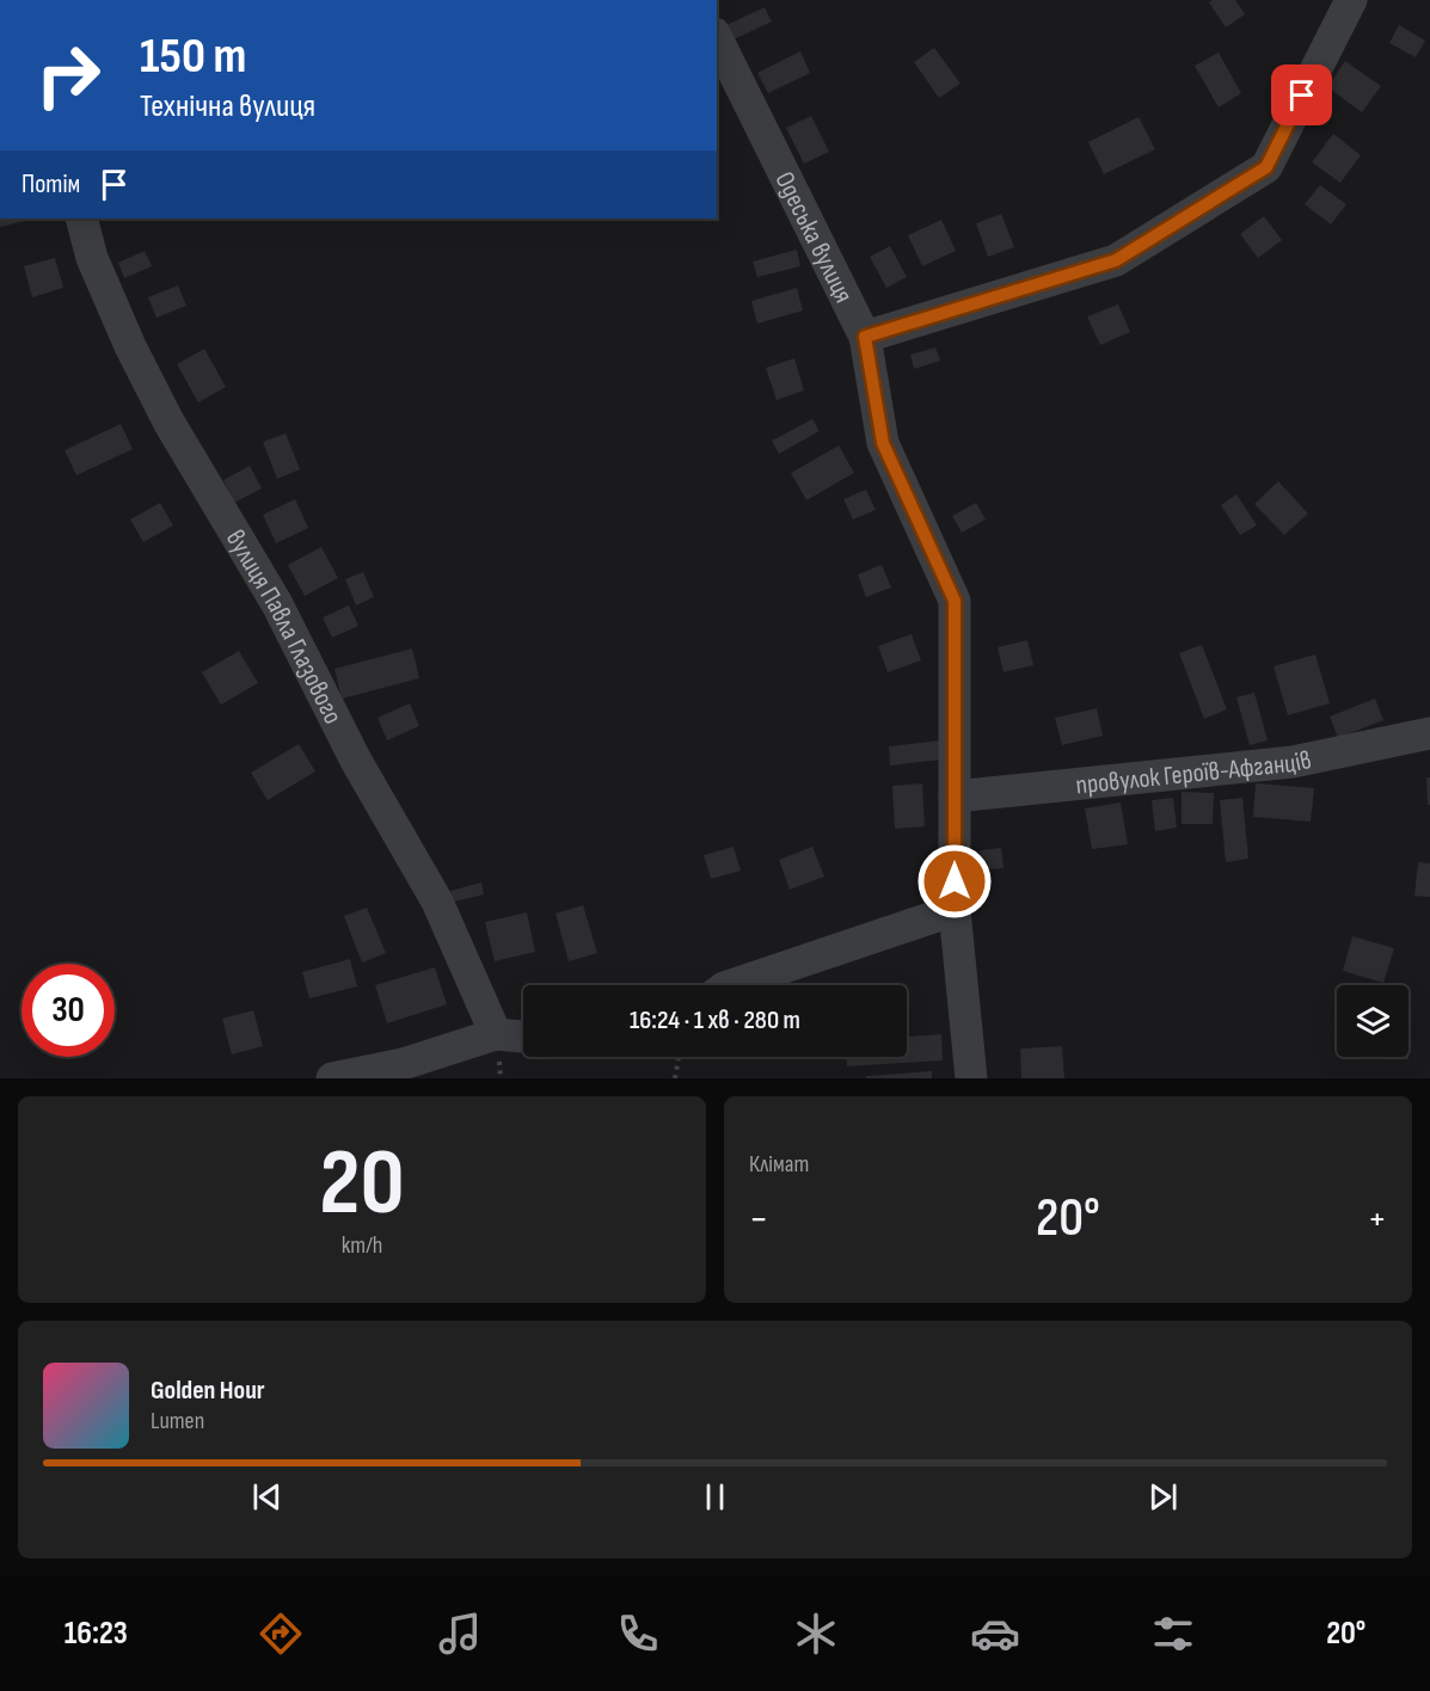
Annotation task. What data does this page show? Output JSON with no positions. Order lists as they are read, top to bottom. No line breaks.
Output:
{"streets":{"street":["Одеська вулиця","вулиця Павла Глазового","провулок Героїв-Афганців"]},"crossings":[["Одеська вулиця","провулок Героїв-Афганців"]],"page":{"turn":["150 m","Технічна вулиця"],"then":"Потім","limit":"30","trip":"16:24 · 1 хв · 280 m","tile":[["20","km/h"],"Клімат"],"heat":["−","20°","+"],"song":["Golden Hour","Lumen"],"tabs":["16:23","20°"]}}
